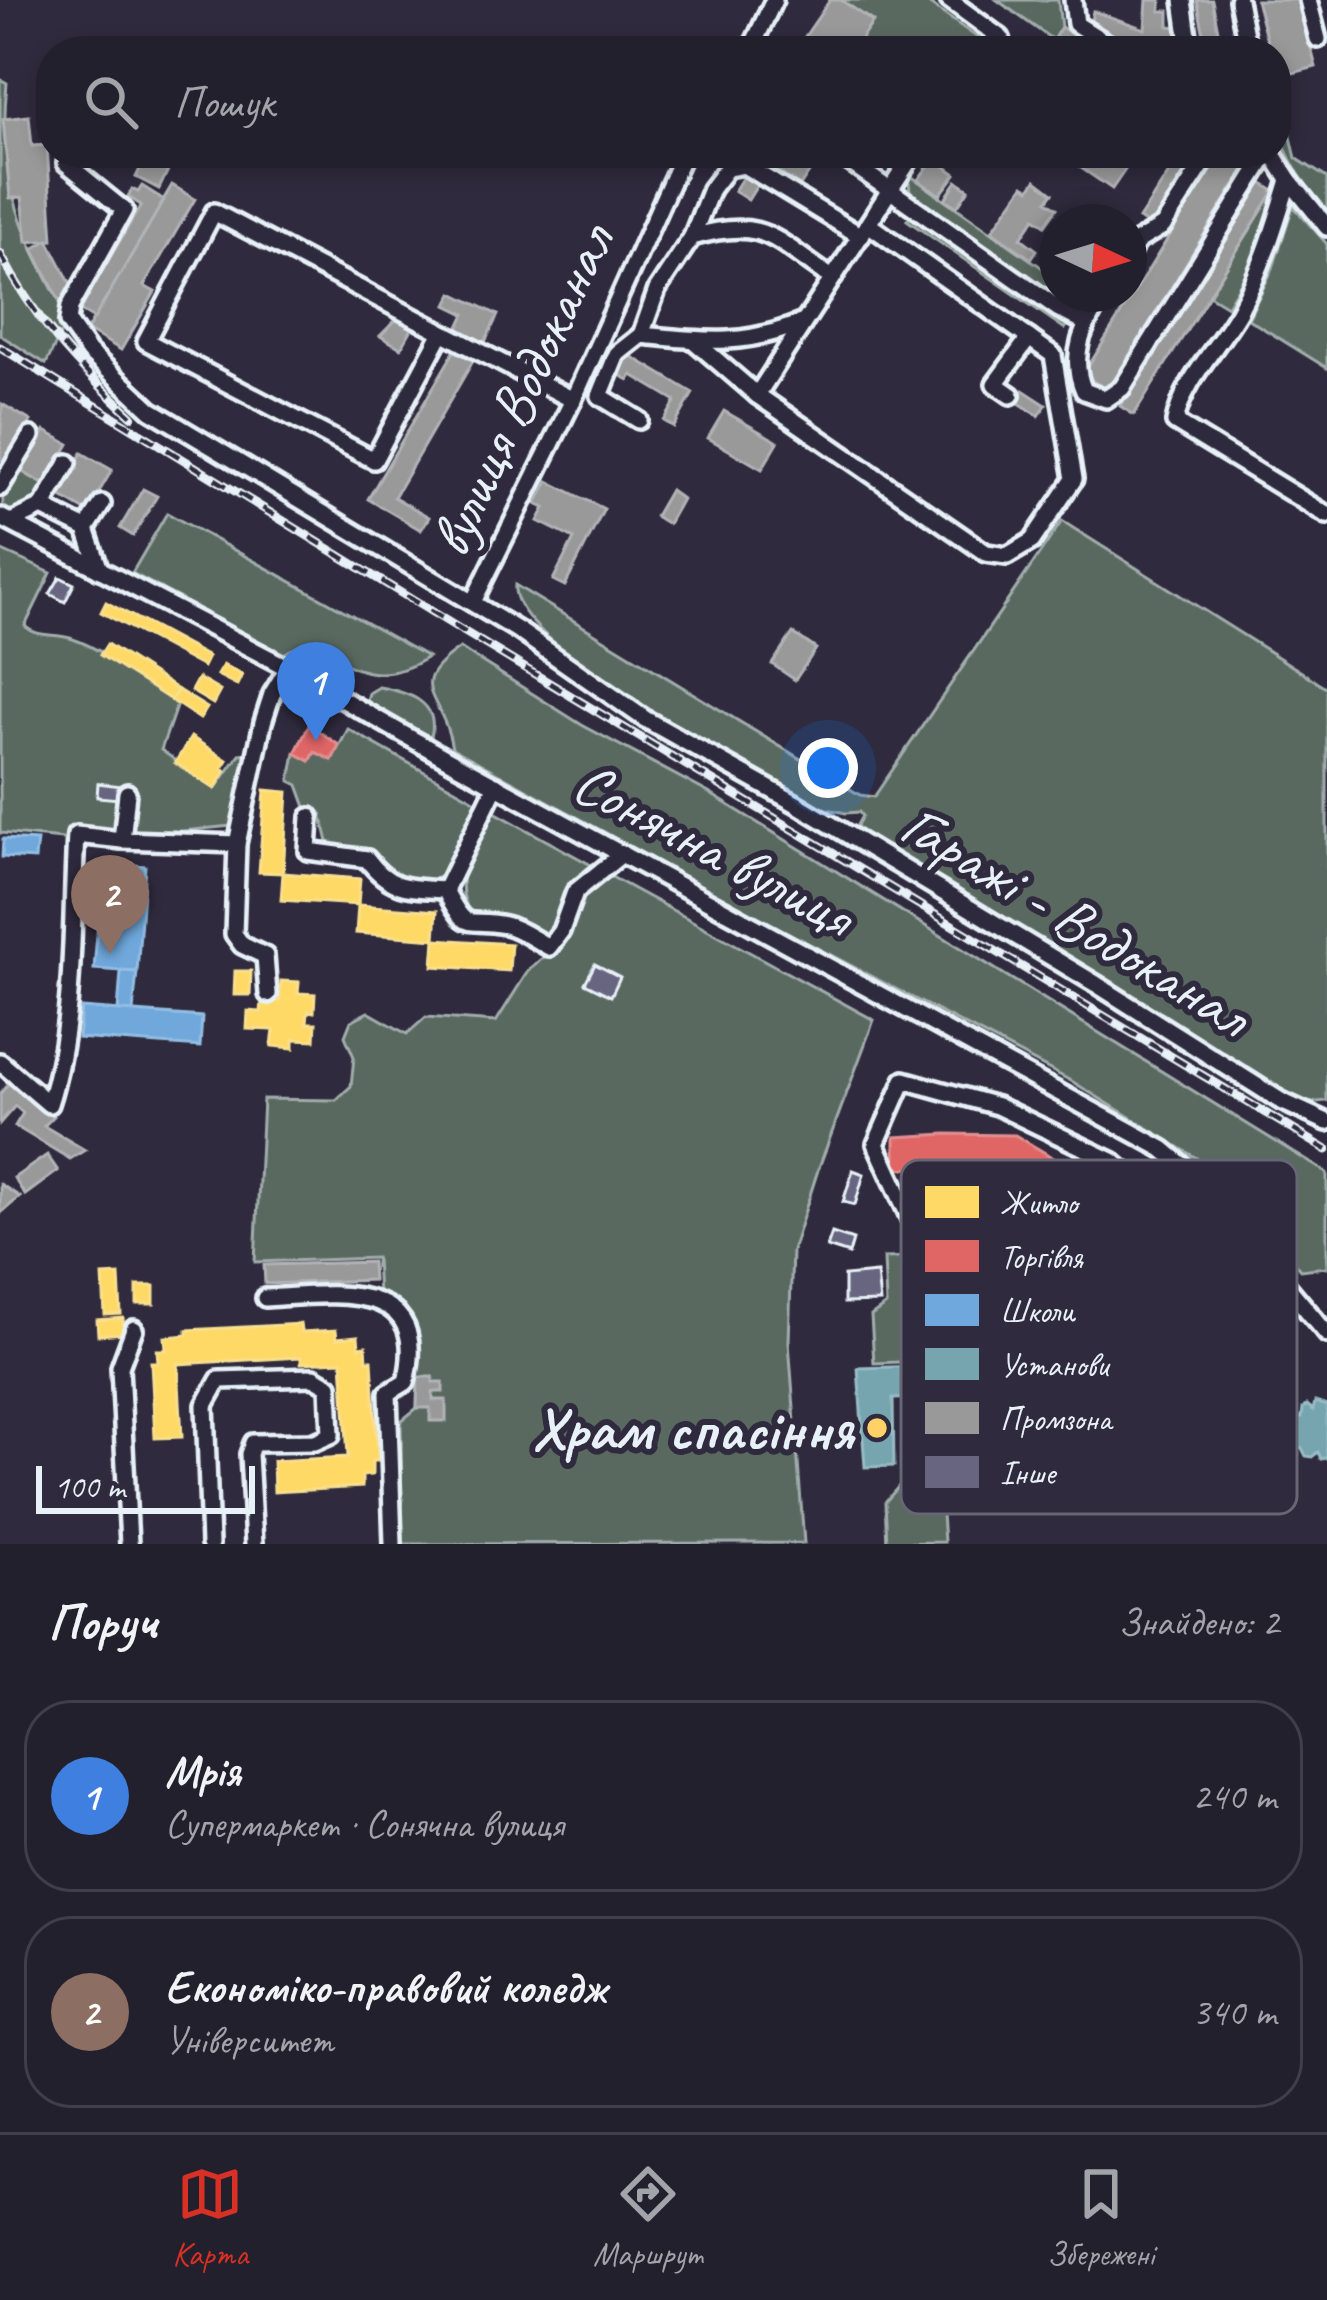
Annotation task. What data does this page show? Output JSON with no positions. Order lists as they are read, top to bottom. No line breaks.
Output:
{"streets":{"street":["вулиця Водоканал","Сонячна вулиця","Гаражі - Водоканал"]},"crossings":[["вулиця Водоканал","Гаражі - Водоканал"]],"places":["Храм спасіння"],"legend":["Житло","Торгівля","Школи","Установи","Промзона","Інше"],"scale_bar":"100 m","north":"right","page":{"search":"Пошук","pins":["1","2"],"scale":"100 m","heading":["Поруч","Знайдено: 2"],"list":[{"mark":"1","name":"Мрія","note":"Супермаркет · Сонячна вулиця","value":"240 m"},{"mark":"2","name":"Економіко-правовий коледж","note":"Університет","value":"340 m"}],"nav":["Карта","Маршрут","Збережені"]}}
